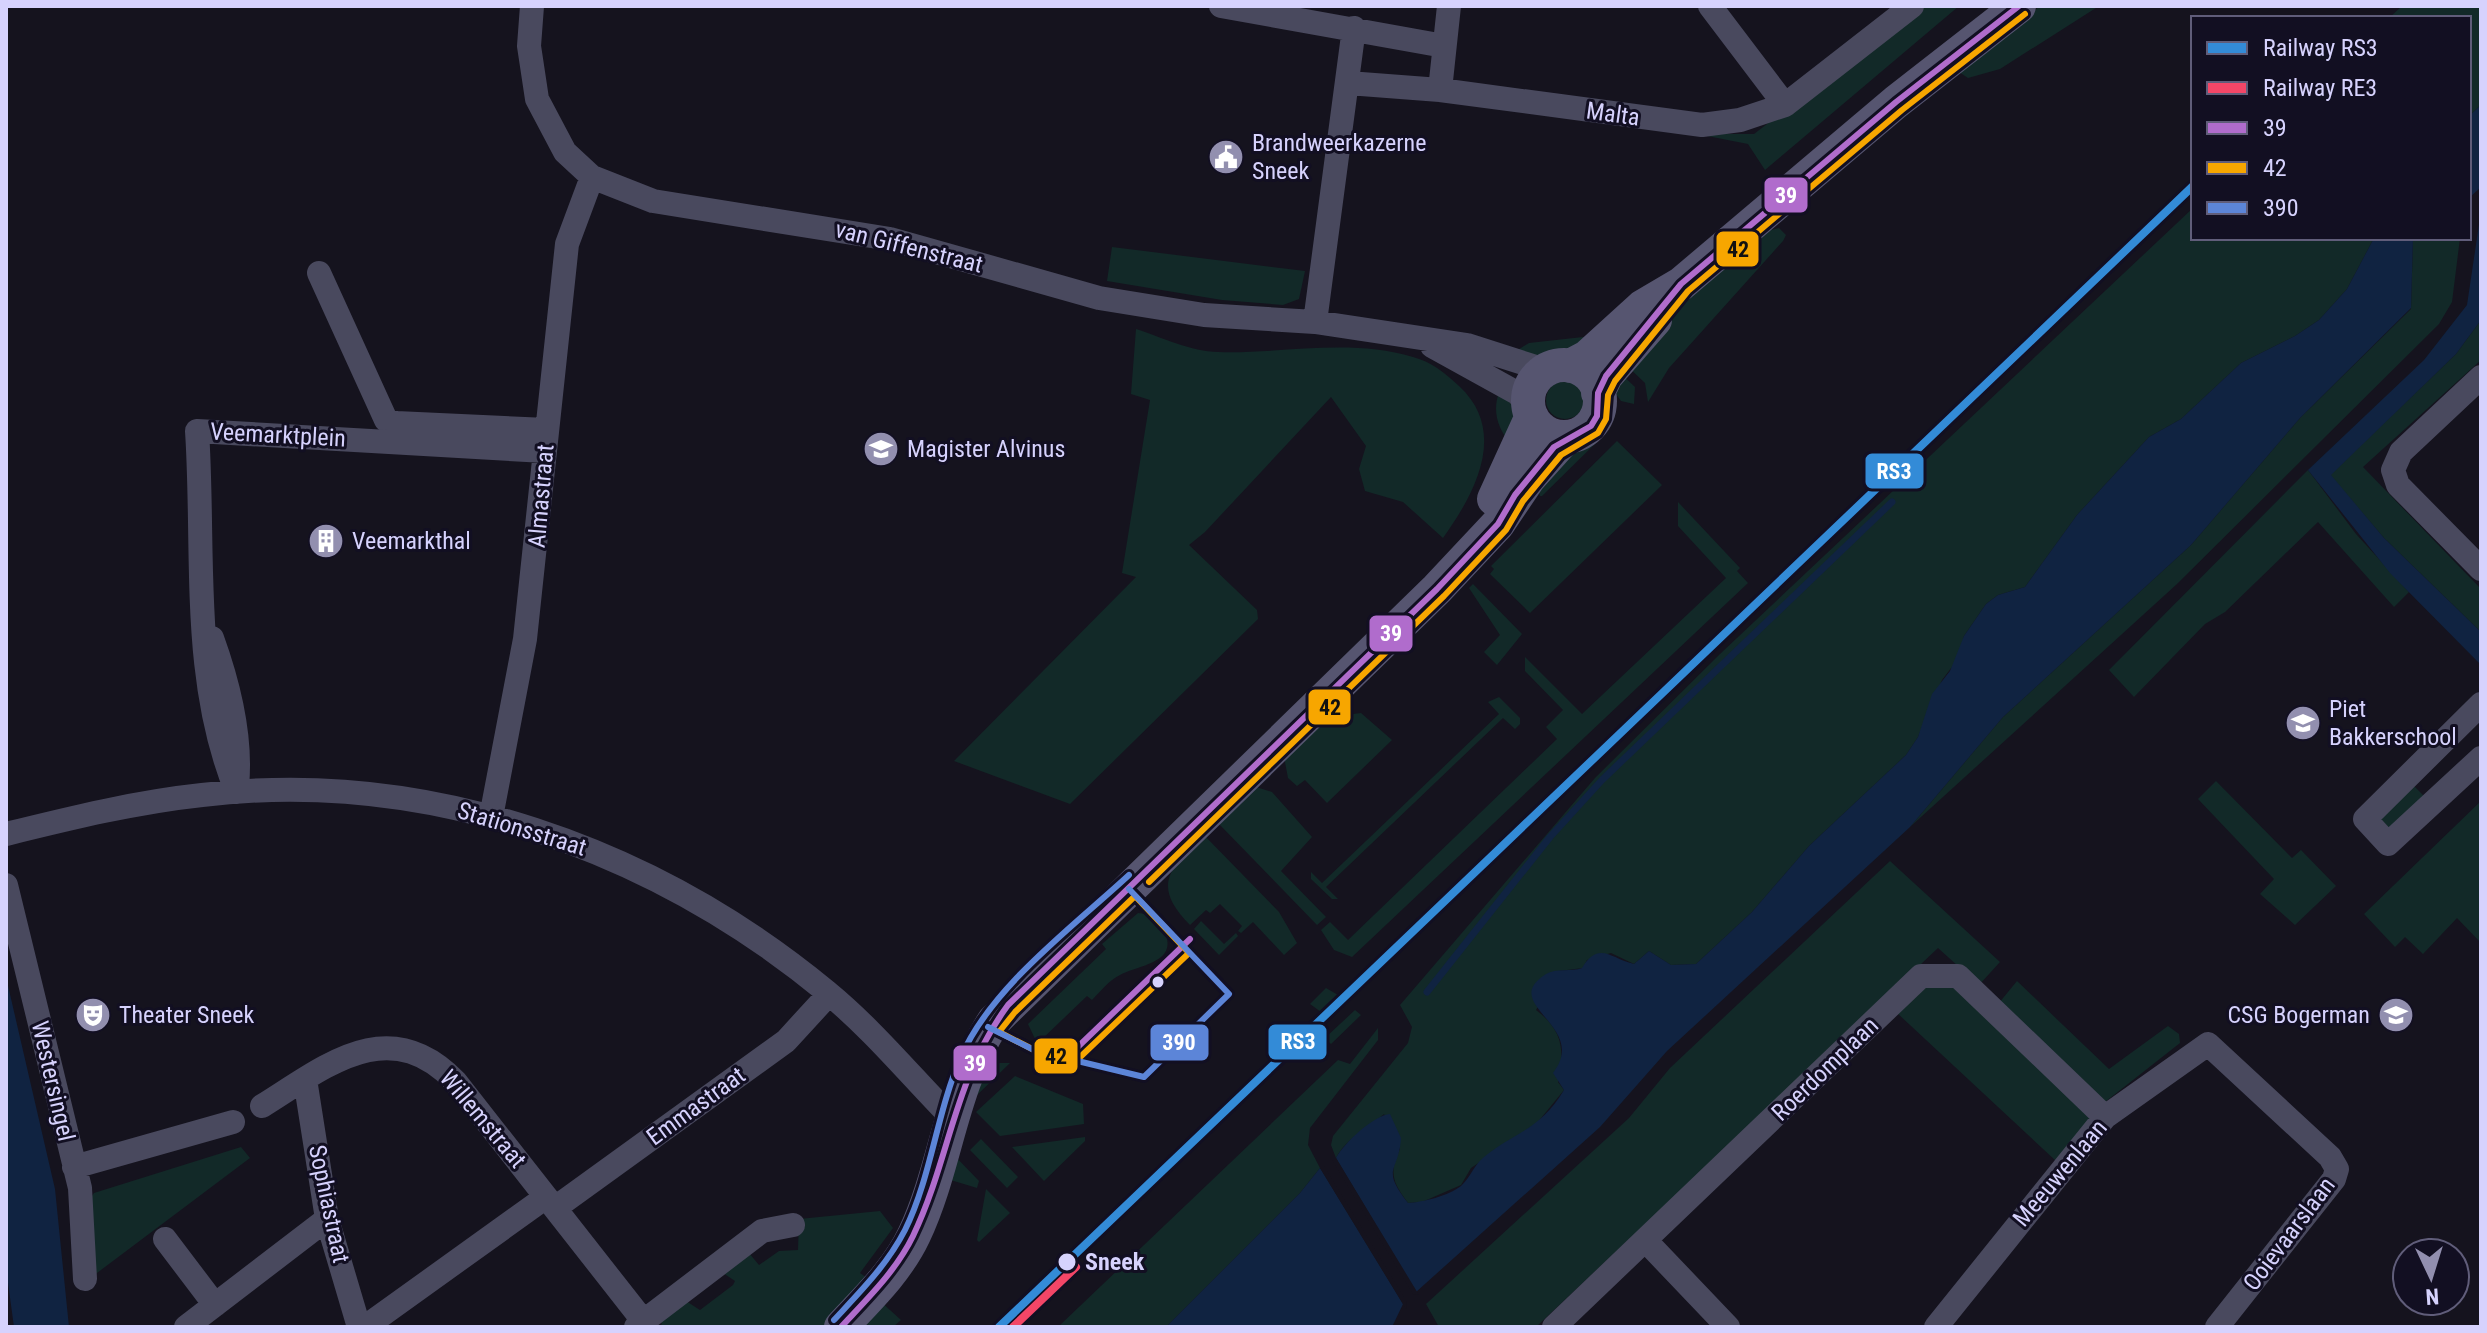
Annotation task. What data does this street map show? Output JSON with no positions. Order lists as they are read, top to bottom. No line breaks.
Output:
{"streets":{"street":["Malta","van Giffenstraat","Veemarktplein","Almastraat","Stationsstraat","Roerdomplaan","Westersingel","Emmastraat","Willemstraat","Meeuwenlaan","Sophiastraat","Ooievaarslaan"]},"crossings":[["van Giffenstraat","Almastraat"],["Veemarktplein","Almastraat"],["Veemarktplein","Stationsstraat"],["Almastraat","Stationsstraat"],["Stationsstraat","Emmastraat"],["Roerdomplaan","Meeuwenlaan"],["Emmastraat","Willemstraat"],["Emmastraat","Sophiastraat"],["Willemstraat","Sophiastraat"],["Meeuwenlaan","Ooievaarslaan"]],"places":{"public building":["Brandweerkazerne Sneek"],"school or university":["Magister Alvinus","Piet Bakkerschool","CSG Bogerman"],"building":["Veemarkthal"],"theatre":["Theater Sneek"],"other":["Sneek"]},"lines":["transit line 39","transit line 42","rail line RS3","transit line 390","rail line RE3"],"legend":["Railway RS3","Railway RE3","39","42","390"],"north":"bottom"}
